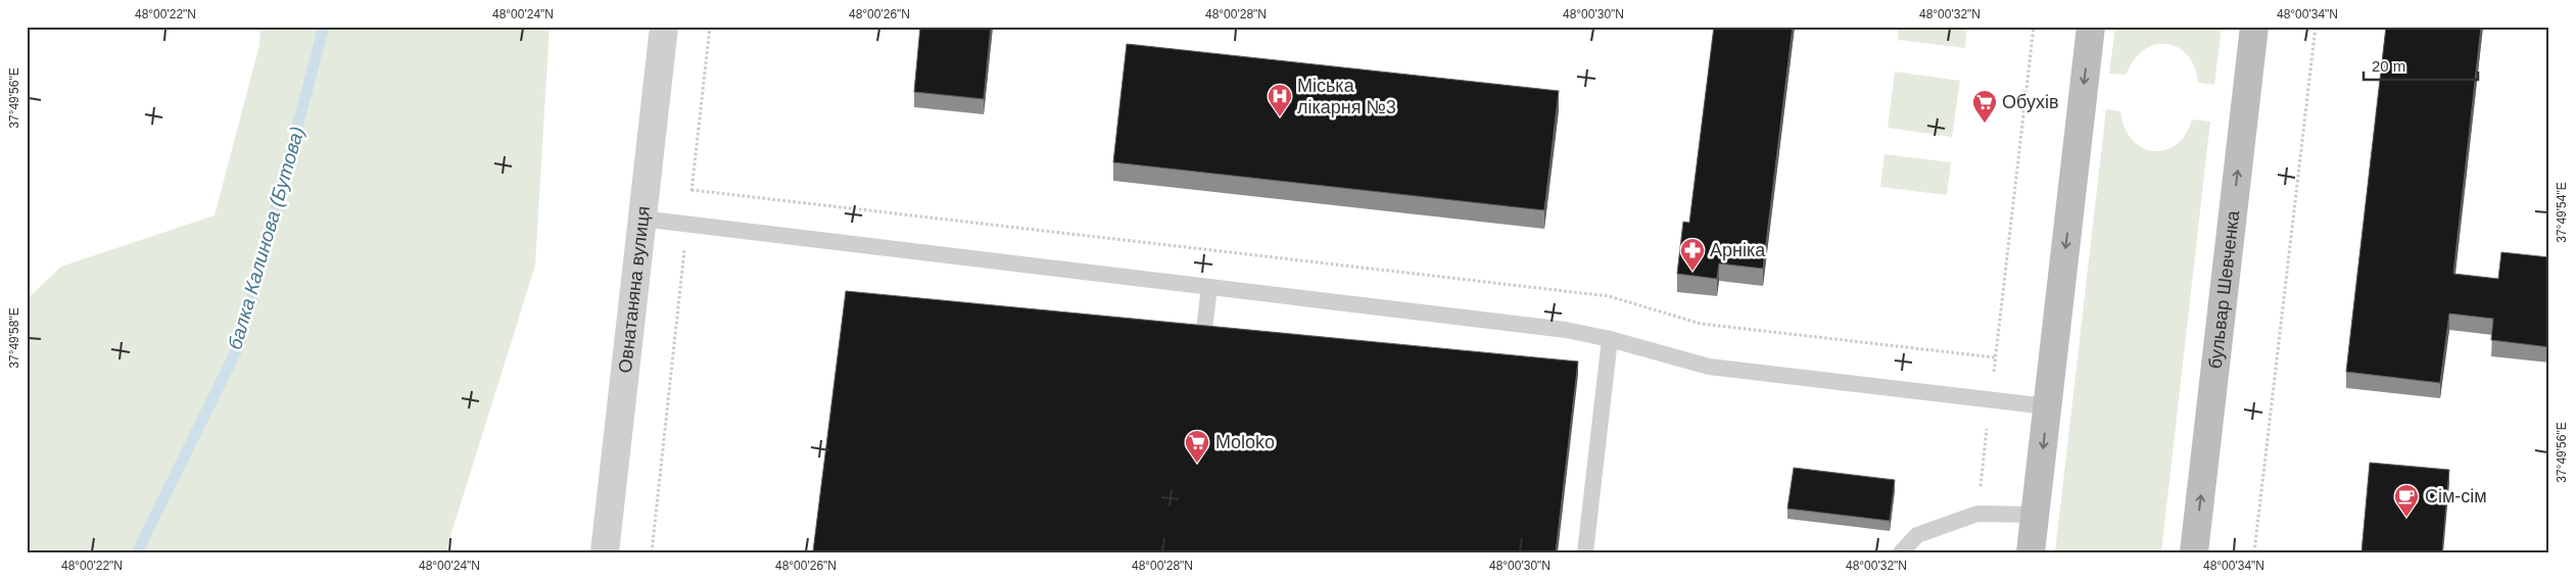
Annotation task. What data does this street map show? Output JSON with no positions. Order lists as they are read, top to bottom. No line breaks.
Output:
{"streets":{"main road":["бульвар Шевченка"],"street":["Овнатаняна вулиця"]},"water":["балка Калинова (Бутова)"],"places":{"hospital":["Міська лікарня №3"],"supermarket":["Обухів","Moloko"],"pharmacy":["Арніка"],"cafe":["Сім-сім"]},"scale_bar":"20 m","coordinates":["48°00'22\"N","48°00'24\"N","48°00'26\"N","48°00'28\"N","48°00'30\"N","48°00'32\"N","48°00'34\"N","37°49'56\"E","37°49'54\"E","37°49'58\"E"]}
